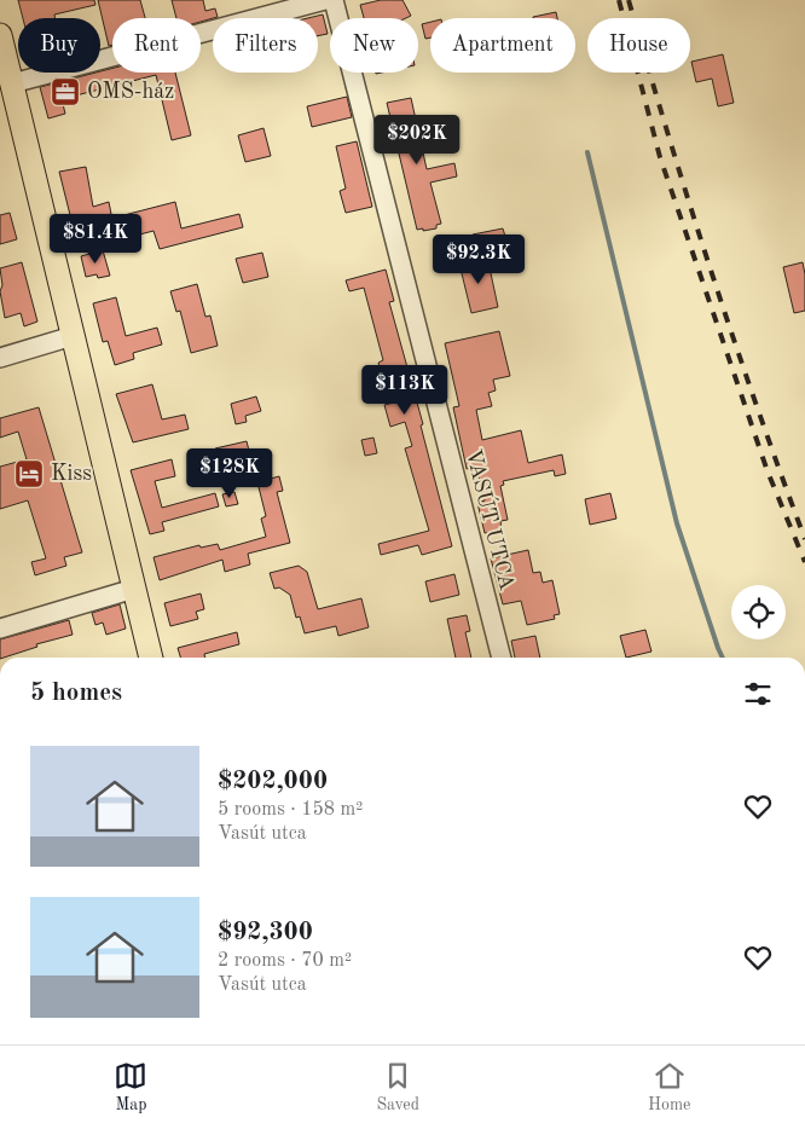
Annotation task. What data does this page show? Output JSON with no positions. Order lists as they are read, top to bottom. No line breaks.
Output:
{"streets":{"street":["VASÚT UTCA"]},"places":{"office":["OMS-ház"],"hotel":["Kiss"]},"page":{"chip":["Buy","Rent","Filters","New","Apartment","House"],"price":["$202K","$81.4K","$92.3K","$113K","$128K"],"heading":"5 homes","list":[{"name":"$202,000","note":"5 rooms · 158 m² · Vasút utca"},{"name":"$92,300","note":"2 rooms · 70 m² · Vasút utca"}],"tabs":["Map","Saved","Home"]}}
